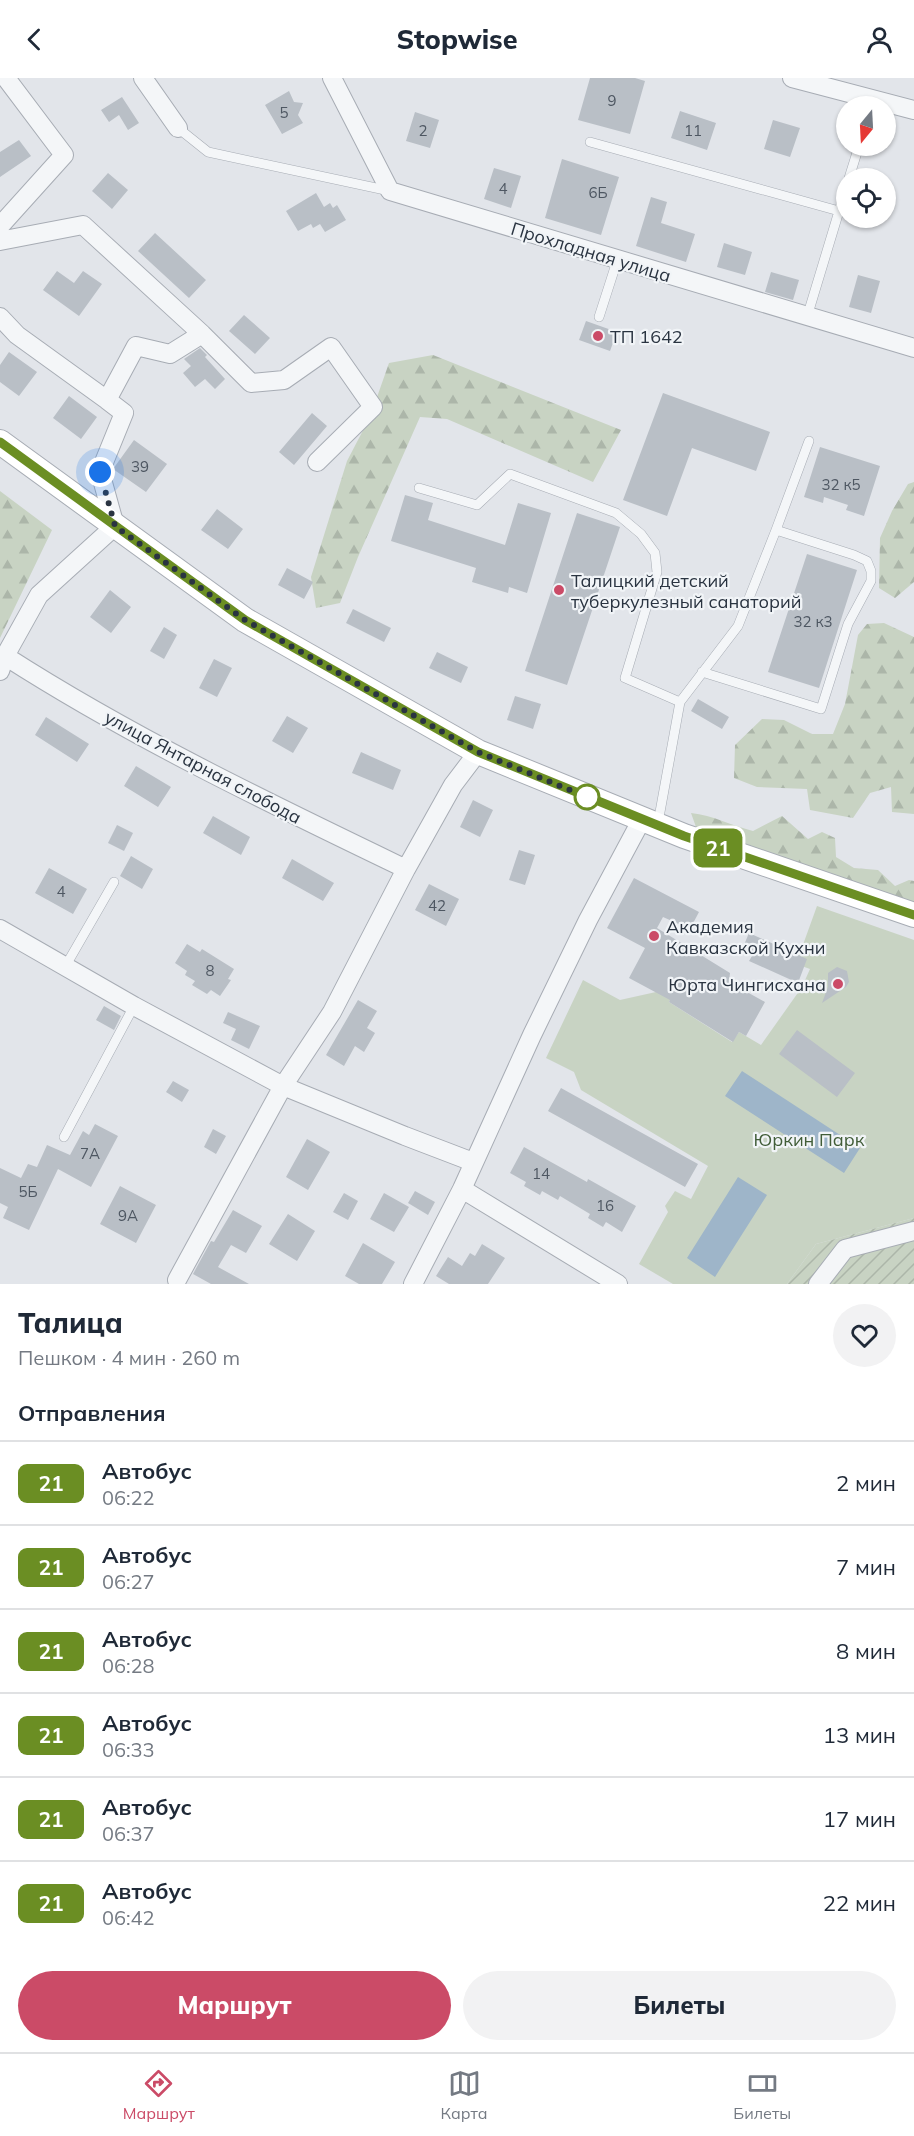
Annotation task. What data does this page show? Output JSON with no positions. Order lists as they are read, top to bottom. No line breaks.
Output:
{"streets":{"street":["Прохладная улица","улица Янтарная слобода"]},"parks":["Юркин Парк"],"places":["ТП 1642","Талицкий детский туберкулезный санаторий","Академия Кавказской Кухни","Юрта Чингисхана"],"lines":["bus line 21"],"house_numbers":["9","5","2","11","4","6Б","39","32 к5","32 к3","4","42","8","7А","14","5Б","16","9А"],"north":"bottom","page":{"header":"Stopwise","on_map":"21","heading":[["Талица","Пешком · 4 мин · 260 m"],"Отправления"],"list":[{"mark":"21","name":"Автобус","note":"06:22","value":"2 мин"},{"mark":"21","name":"Автобус","note":"06:27","value":"7 мин"},{"mark":"21","name":"Автобус","note":"06:28","value":"8 мин"},{"mark":"21","name":"Автобус","note":"06:33","value":"13 мин"},{"mark":"21","name":"Автобус","note":"06:37","value":"17 мин"},{"mark":"21","name":"Автобус","note":"06:42","value":"22 мин"}],"buttons":["Маршрут","Билеты"],"tabs":["Маршрут","Карта","Билеты"]}}
